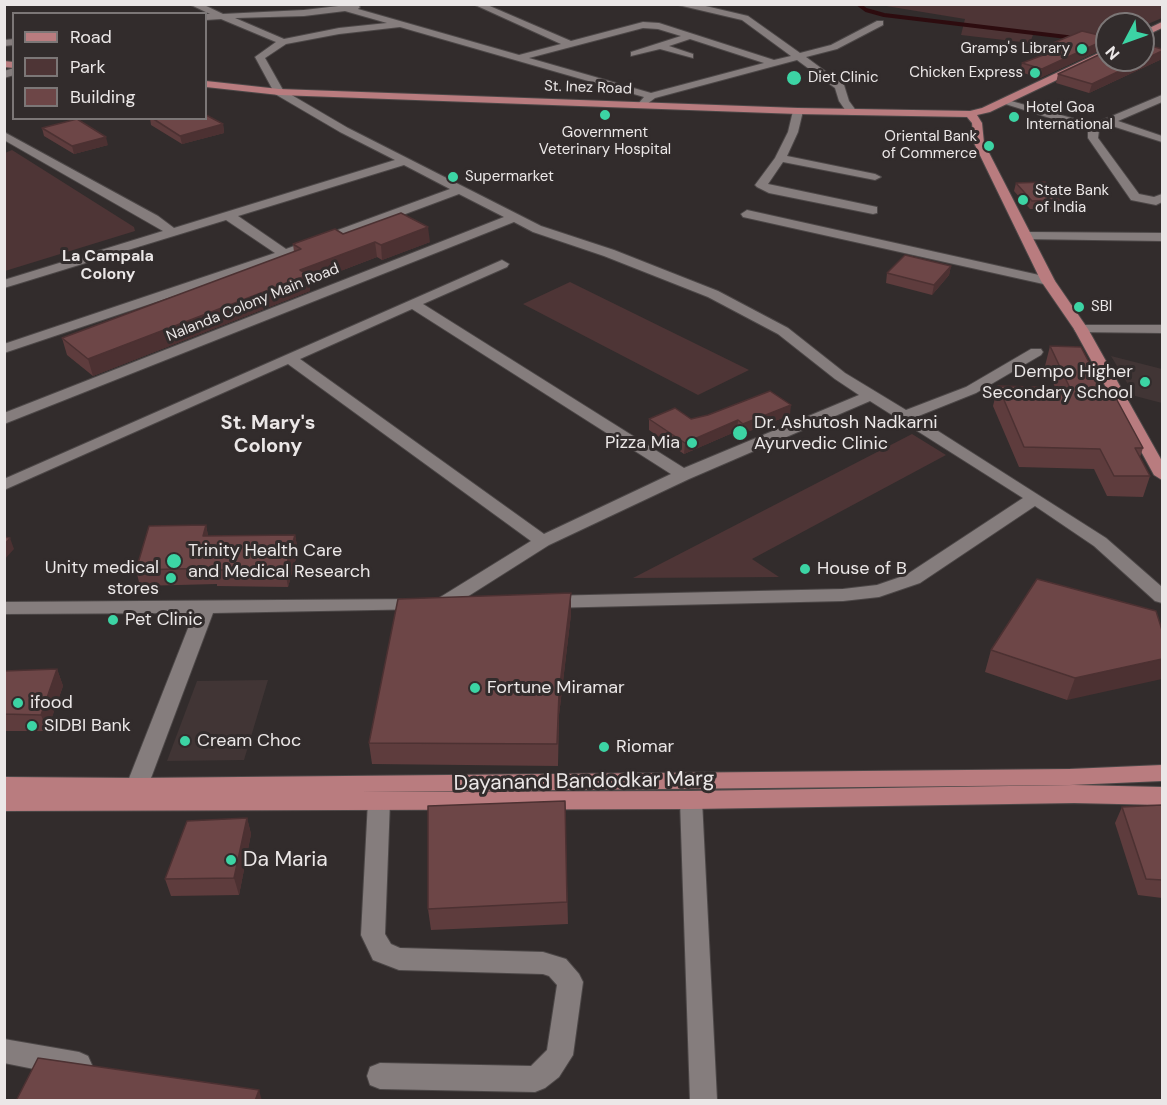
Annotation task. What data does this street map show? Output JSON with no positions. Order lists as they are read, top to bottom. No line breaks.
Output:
{"streets":{"main road":["St. Inez Road","Dayanand Bandodkar Marg"],"street":["Nalanda Colony Main Road"]},"districts":["La Campala Colony","St. Mary's Colony"],"places":["Gramp's Library","Chicken Express","Diet Clinic","Government Veterinary Hospital","Hotel Goa International","Oriental Bank of Commerce","Supermarket","State Bank of India","SBI","Dempo Higher Secondary School","Dr. Ashutosh Nadkarni Ayurvedic Clinic","Pizza Mia","Trinity Health Care and Medical Research","House of B","Unity medical stores","Pet Clinic","Fortune Miramar","ifood","SIDBI Bank","Cream Choc","Riomar","Da Maria"],"legend":["Road","Park","Building"],"north":"bottom left"}
